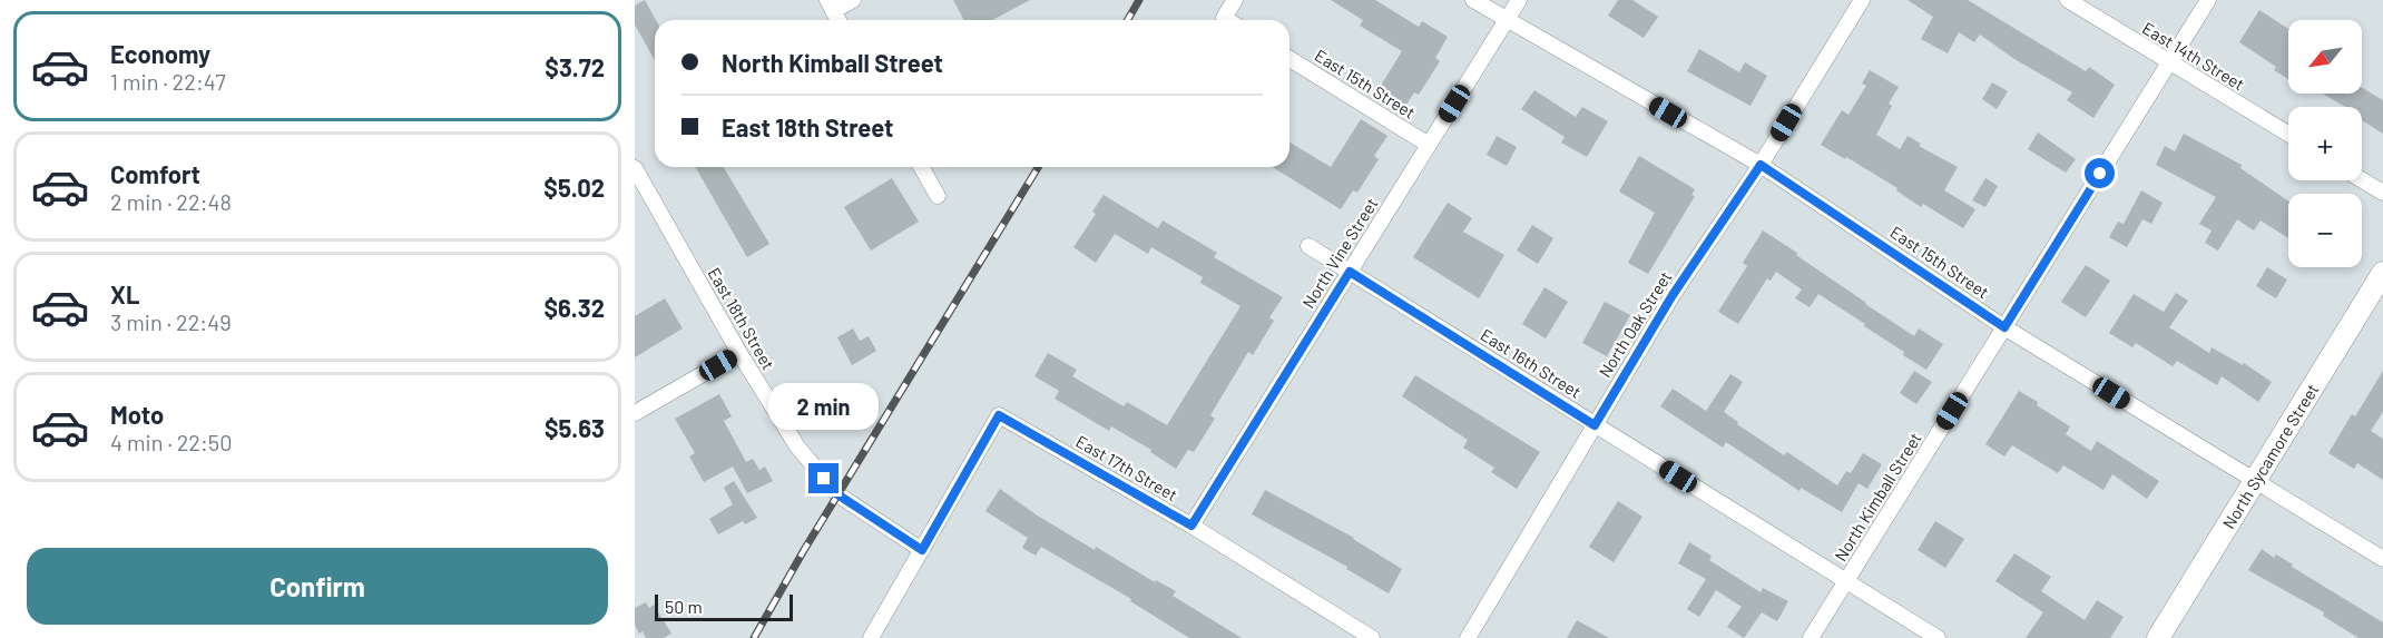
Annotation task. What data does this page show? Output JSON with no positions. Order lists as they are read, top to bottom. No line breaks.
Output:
{"streets":{"main road":["North Sycamore Street"],"street":["East 14th Street","East 15th Street","North Vine Street","East 18th Street","North Oak Street","East 16th Street","East 17th Street","North Kimball Street"]},"crossings":[["East 14th Street","North Kimball Street"],["East 15th Street","North Vine Street"],["East 15th Street","North Oak Street"],["East 15th Street","North Sycamore Street"],["East 15th Street","North Kimball Street"],["North Vine Street","East 16th Street"],["North Vine Street","East 17th Street"],["East 18th Street","East 17th Street"],["North Oak Street","East 16th Street"],["East 16th Street","North Kimball Street"]],"scale_bar":"50 m","north":"bottom left","page":{"list":[{"name":"Economy","note":"1 min · 22:47","value":"$3.72"},{"name":"Comfort","note":"2 min · 22:48","value":"$5.02"},{"name":"XL","note":"3 min · 22:49","value":"$6.32"},{"name":"Moto","note":"4 min · 22:50","value":"$5.63"}],"map_buttons":["+","−"],"banner":["North Kimball Street","East 18th Street"],"bubble":"2 min","buttons":"Confirm","scale":"50 m"}}
